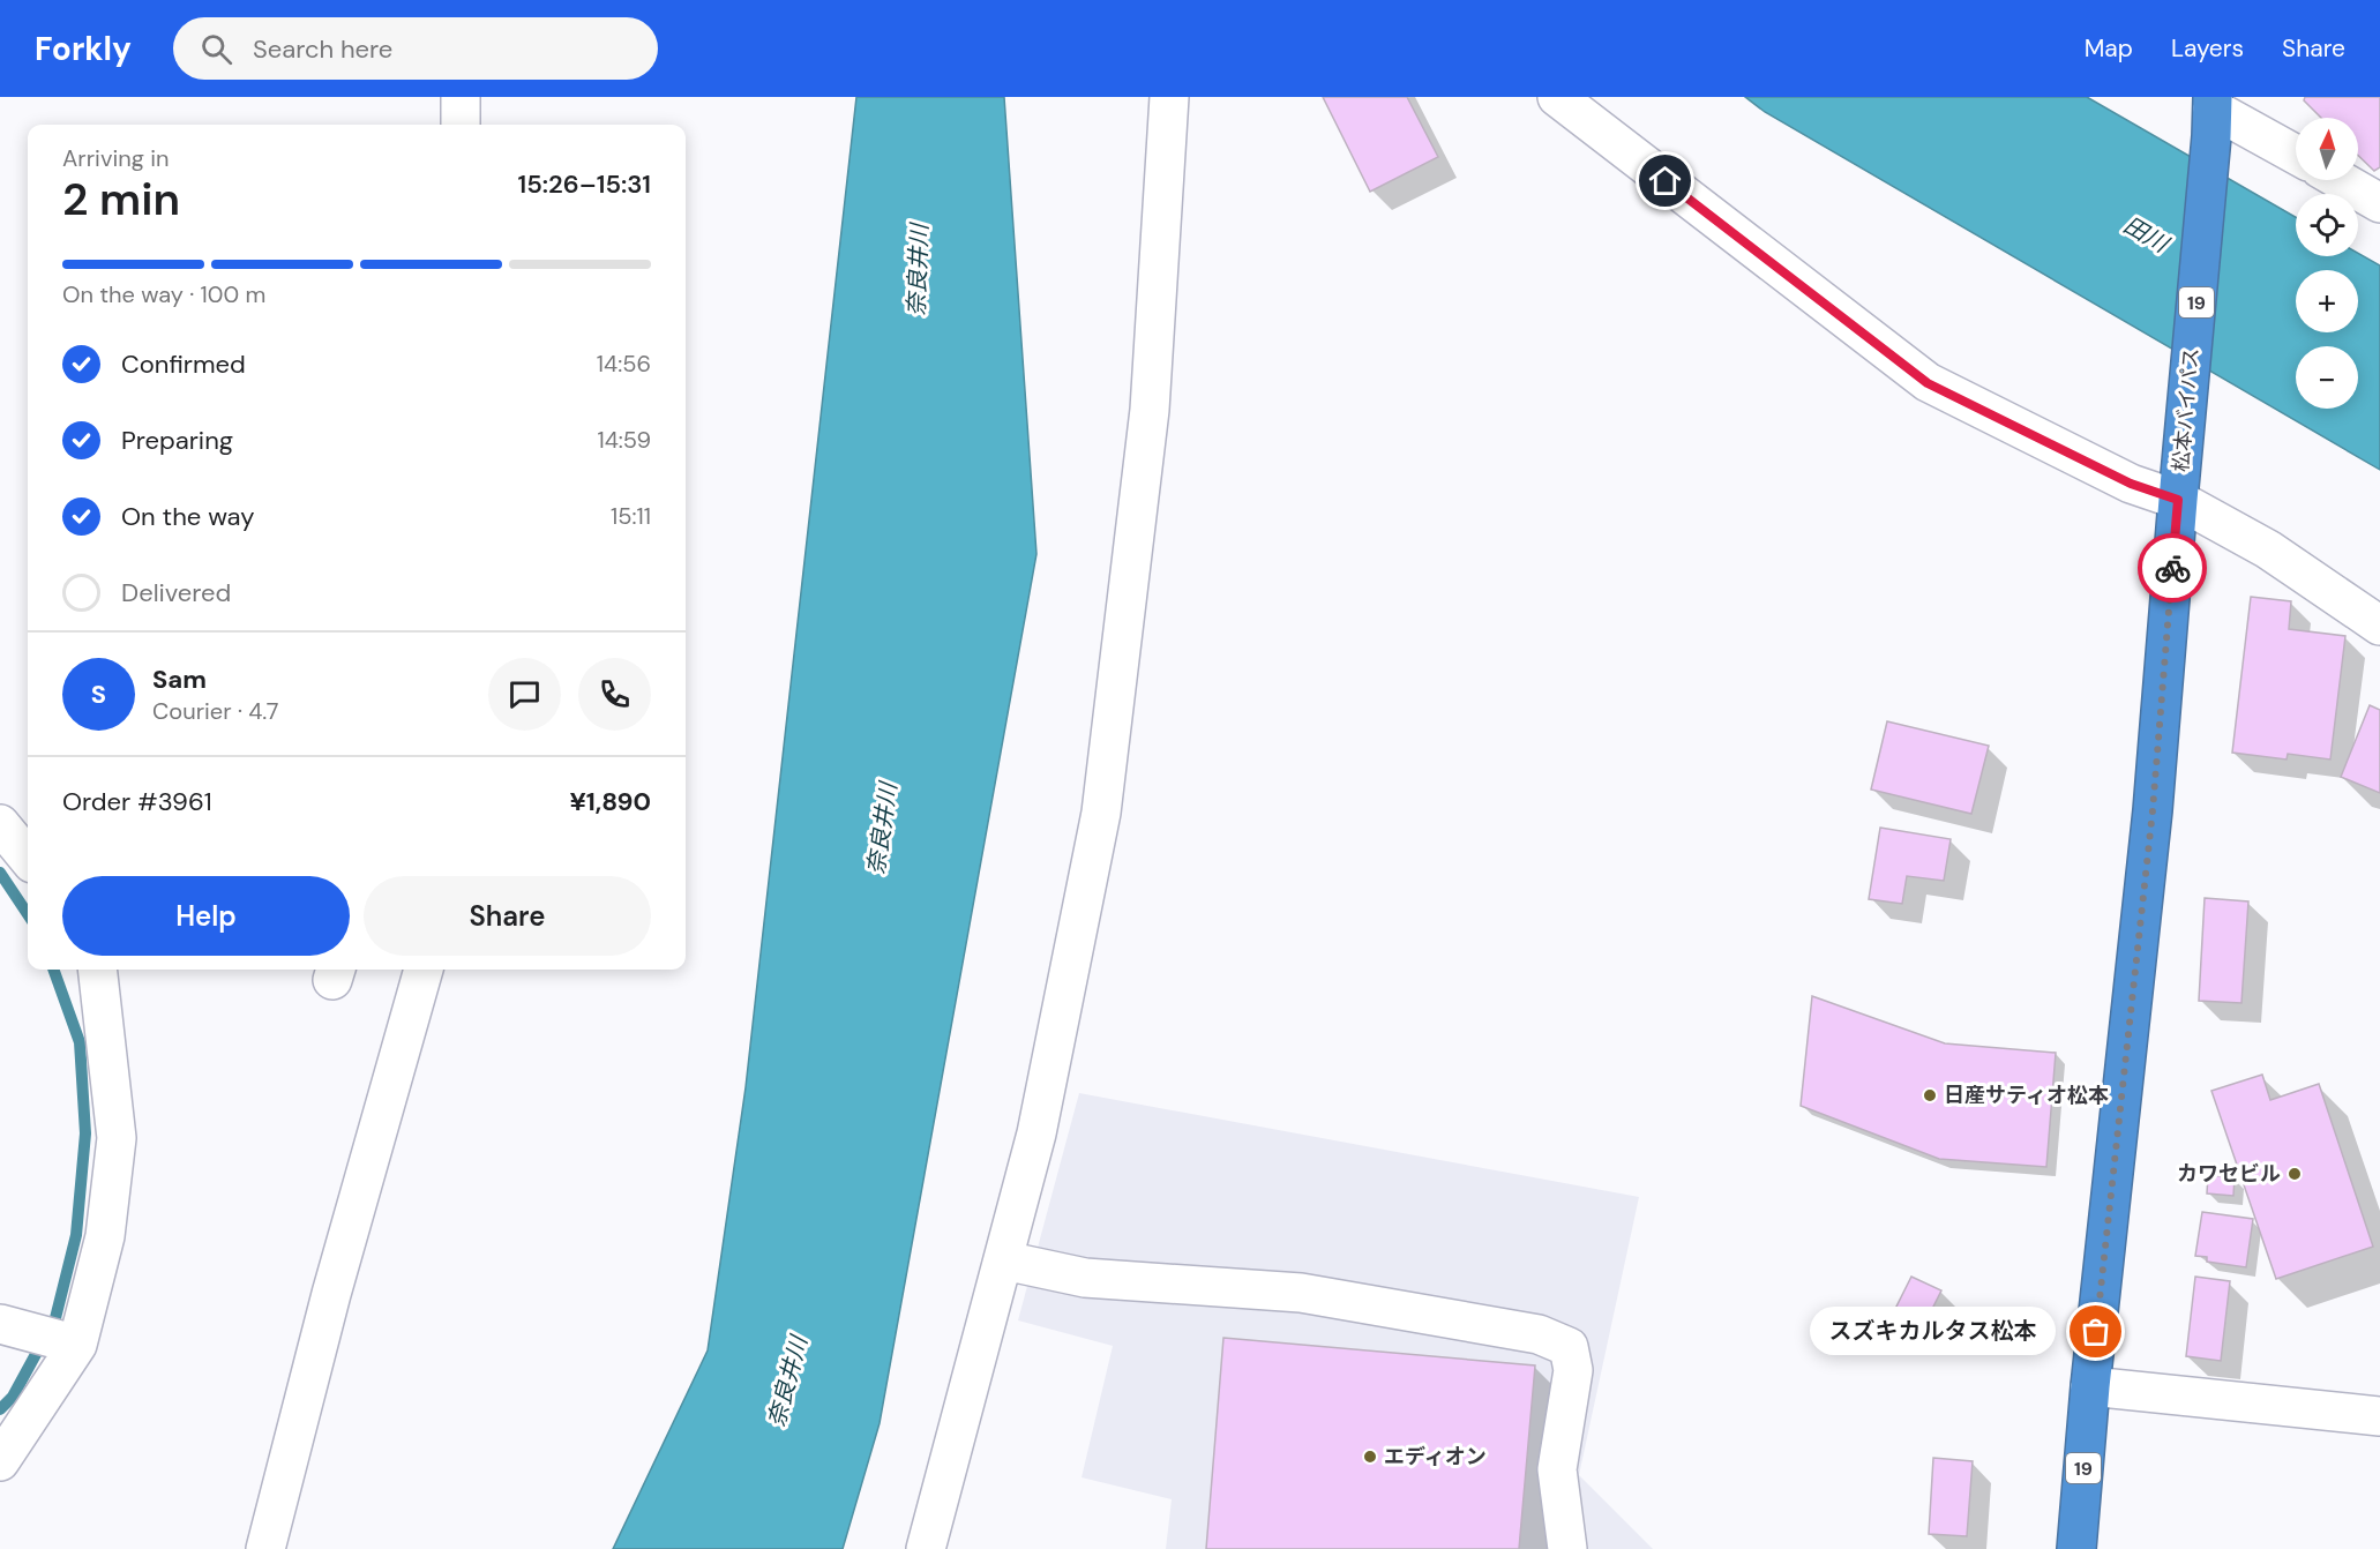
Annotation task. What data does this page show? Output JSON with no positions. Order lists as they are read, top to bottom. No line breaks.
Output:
{"streets":{"highway":["19","松本バイパス"]},"water":["田川","奈良井川"],"places":["日産サティオ松本","カワセビル","スズキカルタス松本","エディオン"],"north":"top","page":{"header":"Forkly","search":"Search here","nav":["Map","Layers","Share"],"map_buttons":["+","−"],"heading":["2 min","Arriving in","15:26–15:31"],"panel":["Sam","Courier · 4.7","Order #3961","¥1,890"],"bar":"On the way · 100 m","list":[["Confirmed","14:56"],["Preparing","14:59"],["On the way","15:11"],"Delivered"],"round":"S","buttons":["Help","Share"],"bubble":"スズキカルタス松本"}}
